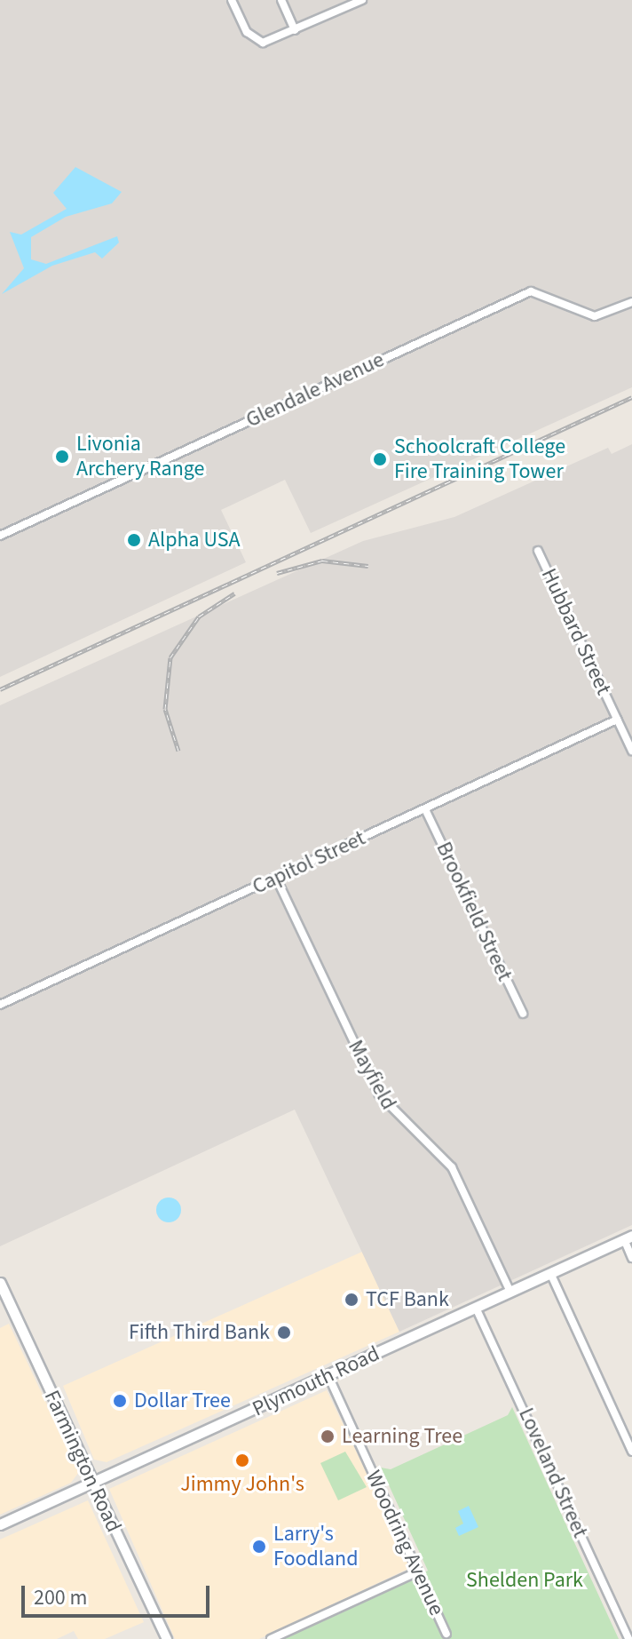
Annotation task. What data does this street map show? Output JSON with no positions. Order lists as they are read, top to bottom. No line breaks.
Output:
{"streets":{"main road":["Plymouth Road","Farmington Road"],"street":["Glendale Avenue","Hubbard Street","Capitol Street","Brookfield Street","Mayfield","Loveland Street","Woodring Avenue"]},"crossings":[["Hubbard Street","Capitol Street"],["Capitol Street","Brookfield Street"],["Capitol Street","Mayfield"],["Mayfield","Plymouth Road"],["Plymouth Road","Farmington Road"],["Plymouth Road","Loveland Street"],["Plymouth Road","Woodring Avenue"]],"parks":["Shelden Park"],"places":["Livonia Archery Range","Schoolcraft College Fire Training Tower","Alpha USA","TCF Bank","Fifth Third Bank","Dollar Tree","Learning Tree","Jimmy John's","Larry's Foodland"],"scale_bar":"200 m"}
